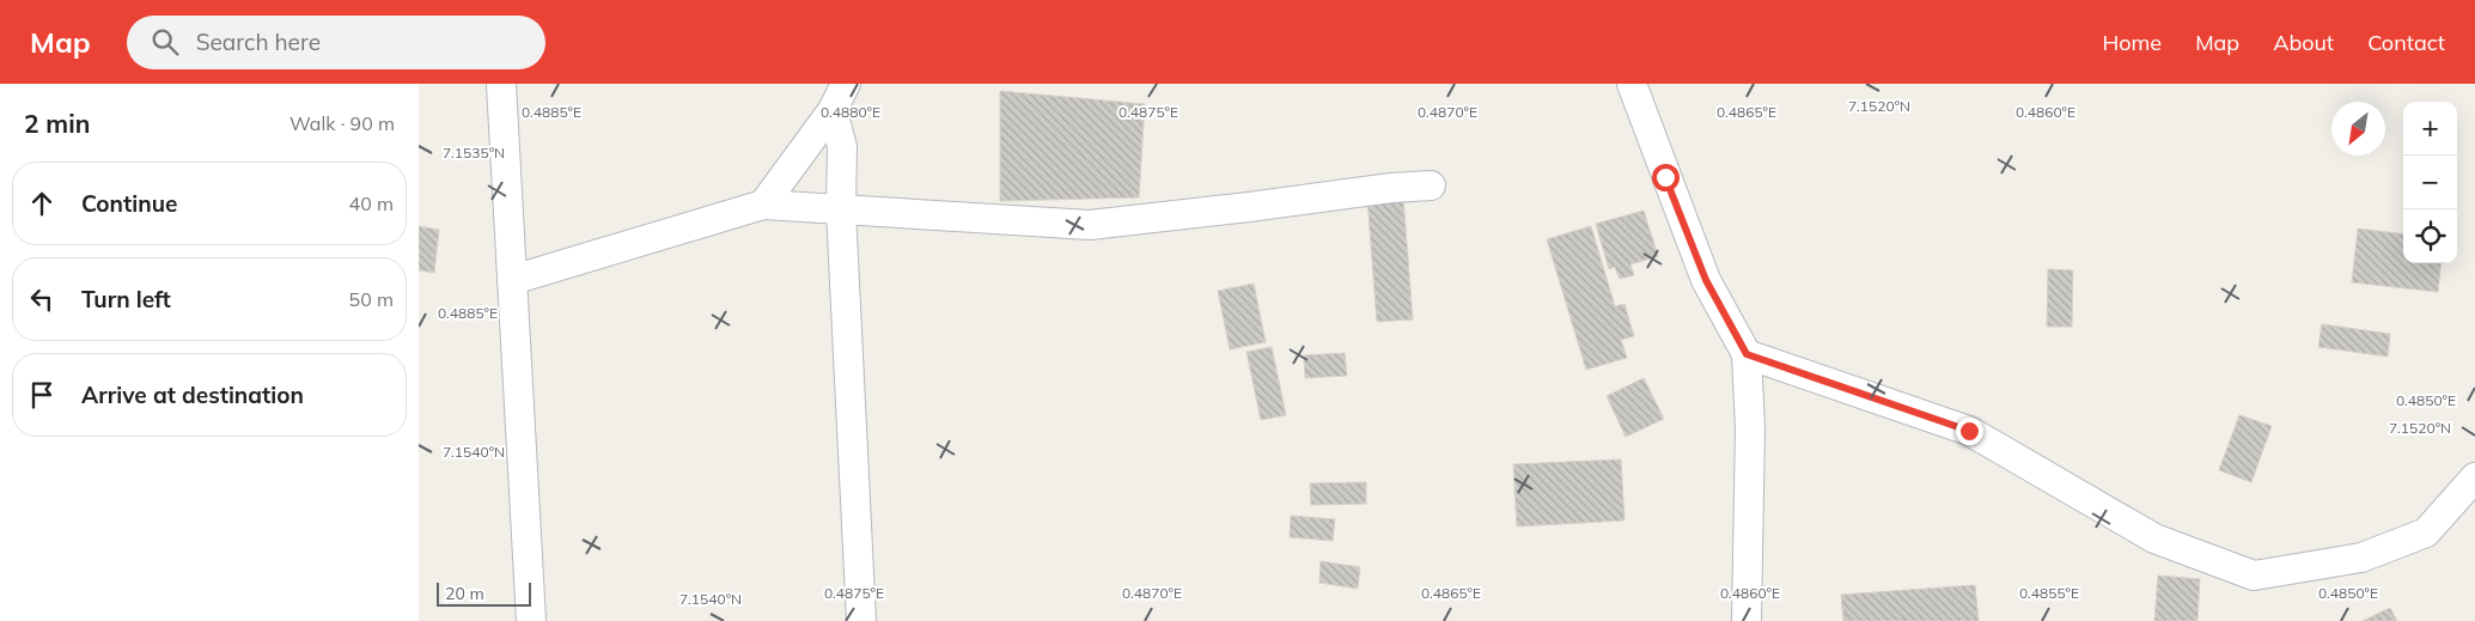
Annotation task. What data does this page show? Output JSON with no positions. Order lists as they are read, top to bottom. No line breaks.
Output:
{"scale_bar":"20 m","north":"bottom left","page":{"header":"Map","search":"Search here","nav":["Home","Map","About","Contact"],"heading":["2 min","Walk · 90 m"],"map_buttons":["+","−"],"list":[["Continue","40 m"],["Turn left","50 m"],"Arrive at destination"],"scale":"20 m"},"coordinates":["7.1520°N","0.4885°E","0.4880°E","0.4875°E","0.4870°E","0.4865°E","0.4860°E","7.1535°N","0.4850°E","7.1540°N","0.4855°E"]}
